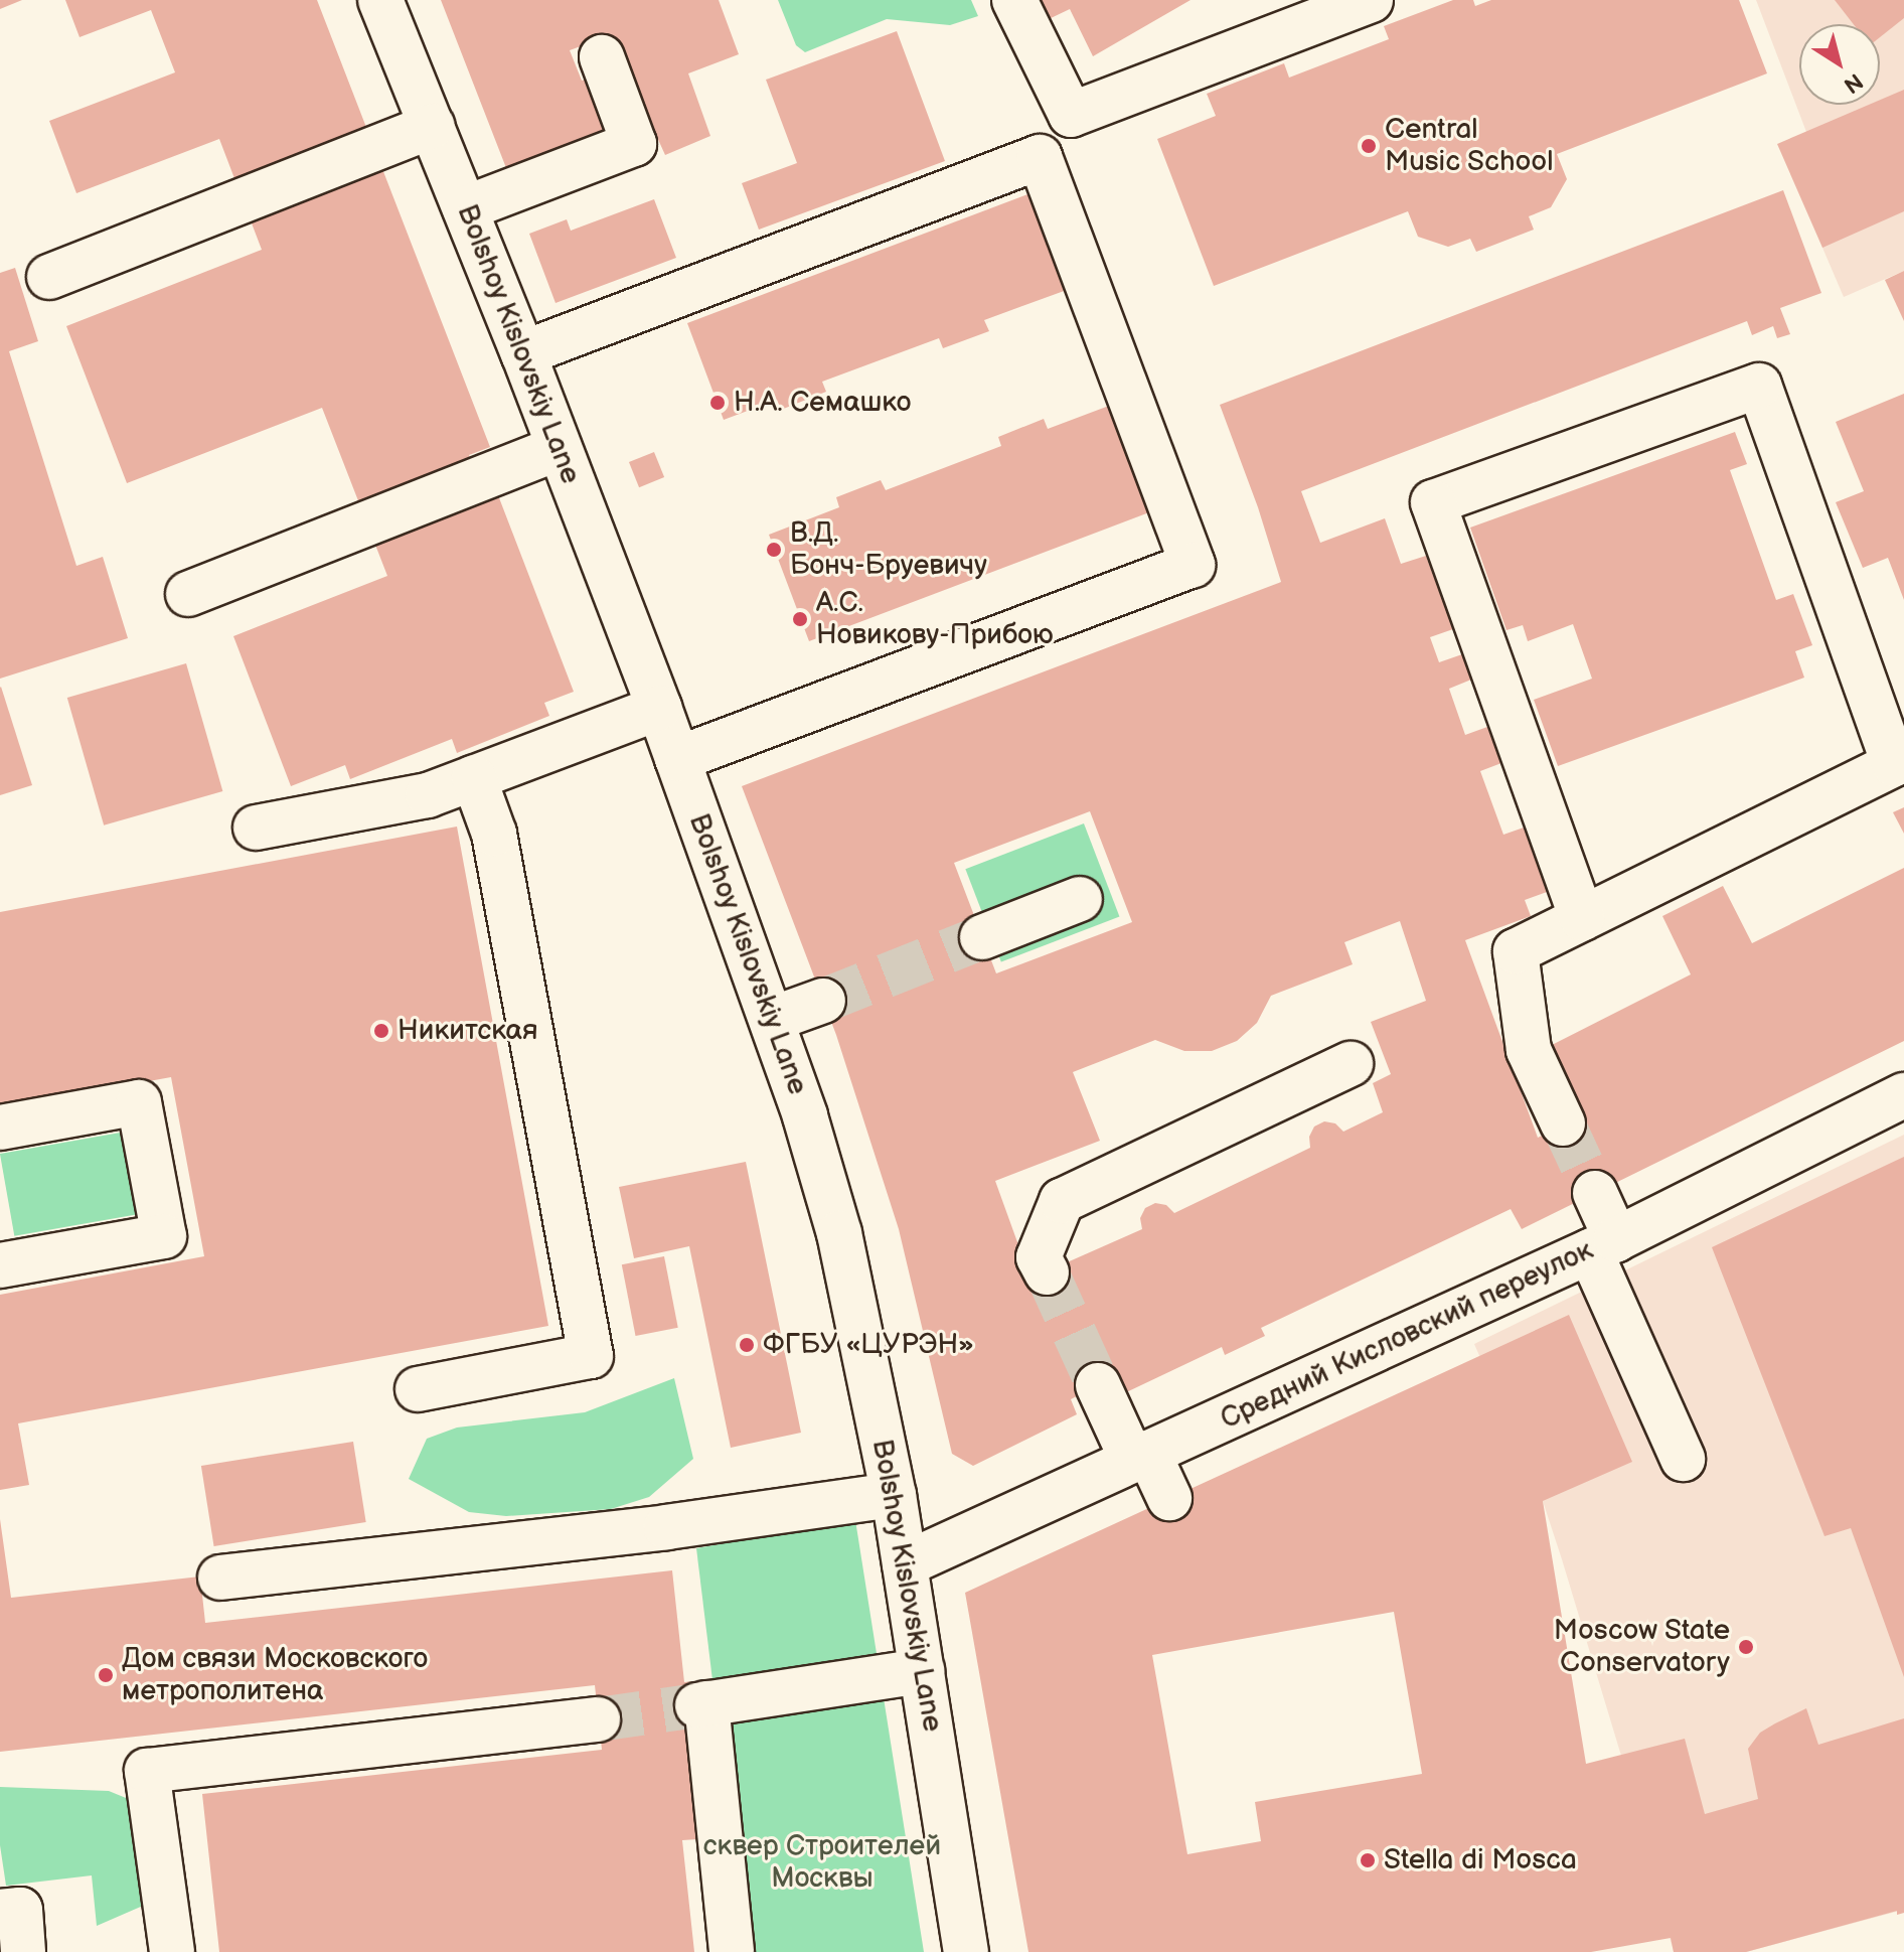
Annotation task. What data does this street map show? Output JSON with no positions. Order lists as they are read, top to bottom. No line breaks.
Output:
{"streets":{"street":["Bolshoy Kislovskiy Lane","Средний Кисловский переулок"]},"crossings":[["Bolshoy Kislovskiy Lane","Средний Кисловский переулок"]],"parks":["сквер Строителей Москвы"],"places":["Central Music School","Н.А. Семашко","В.Д. Бонч-Бруевичу","А.С. Новикову-Прибою","Никитская","ФГБУ «ЦУРЭН»","Moscow State Conservatory","Дом связи Московского метрополитена","Stella di Mosca"],"north":"bottom right"}
